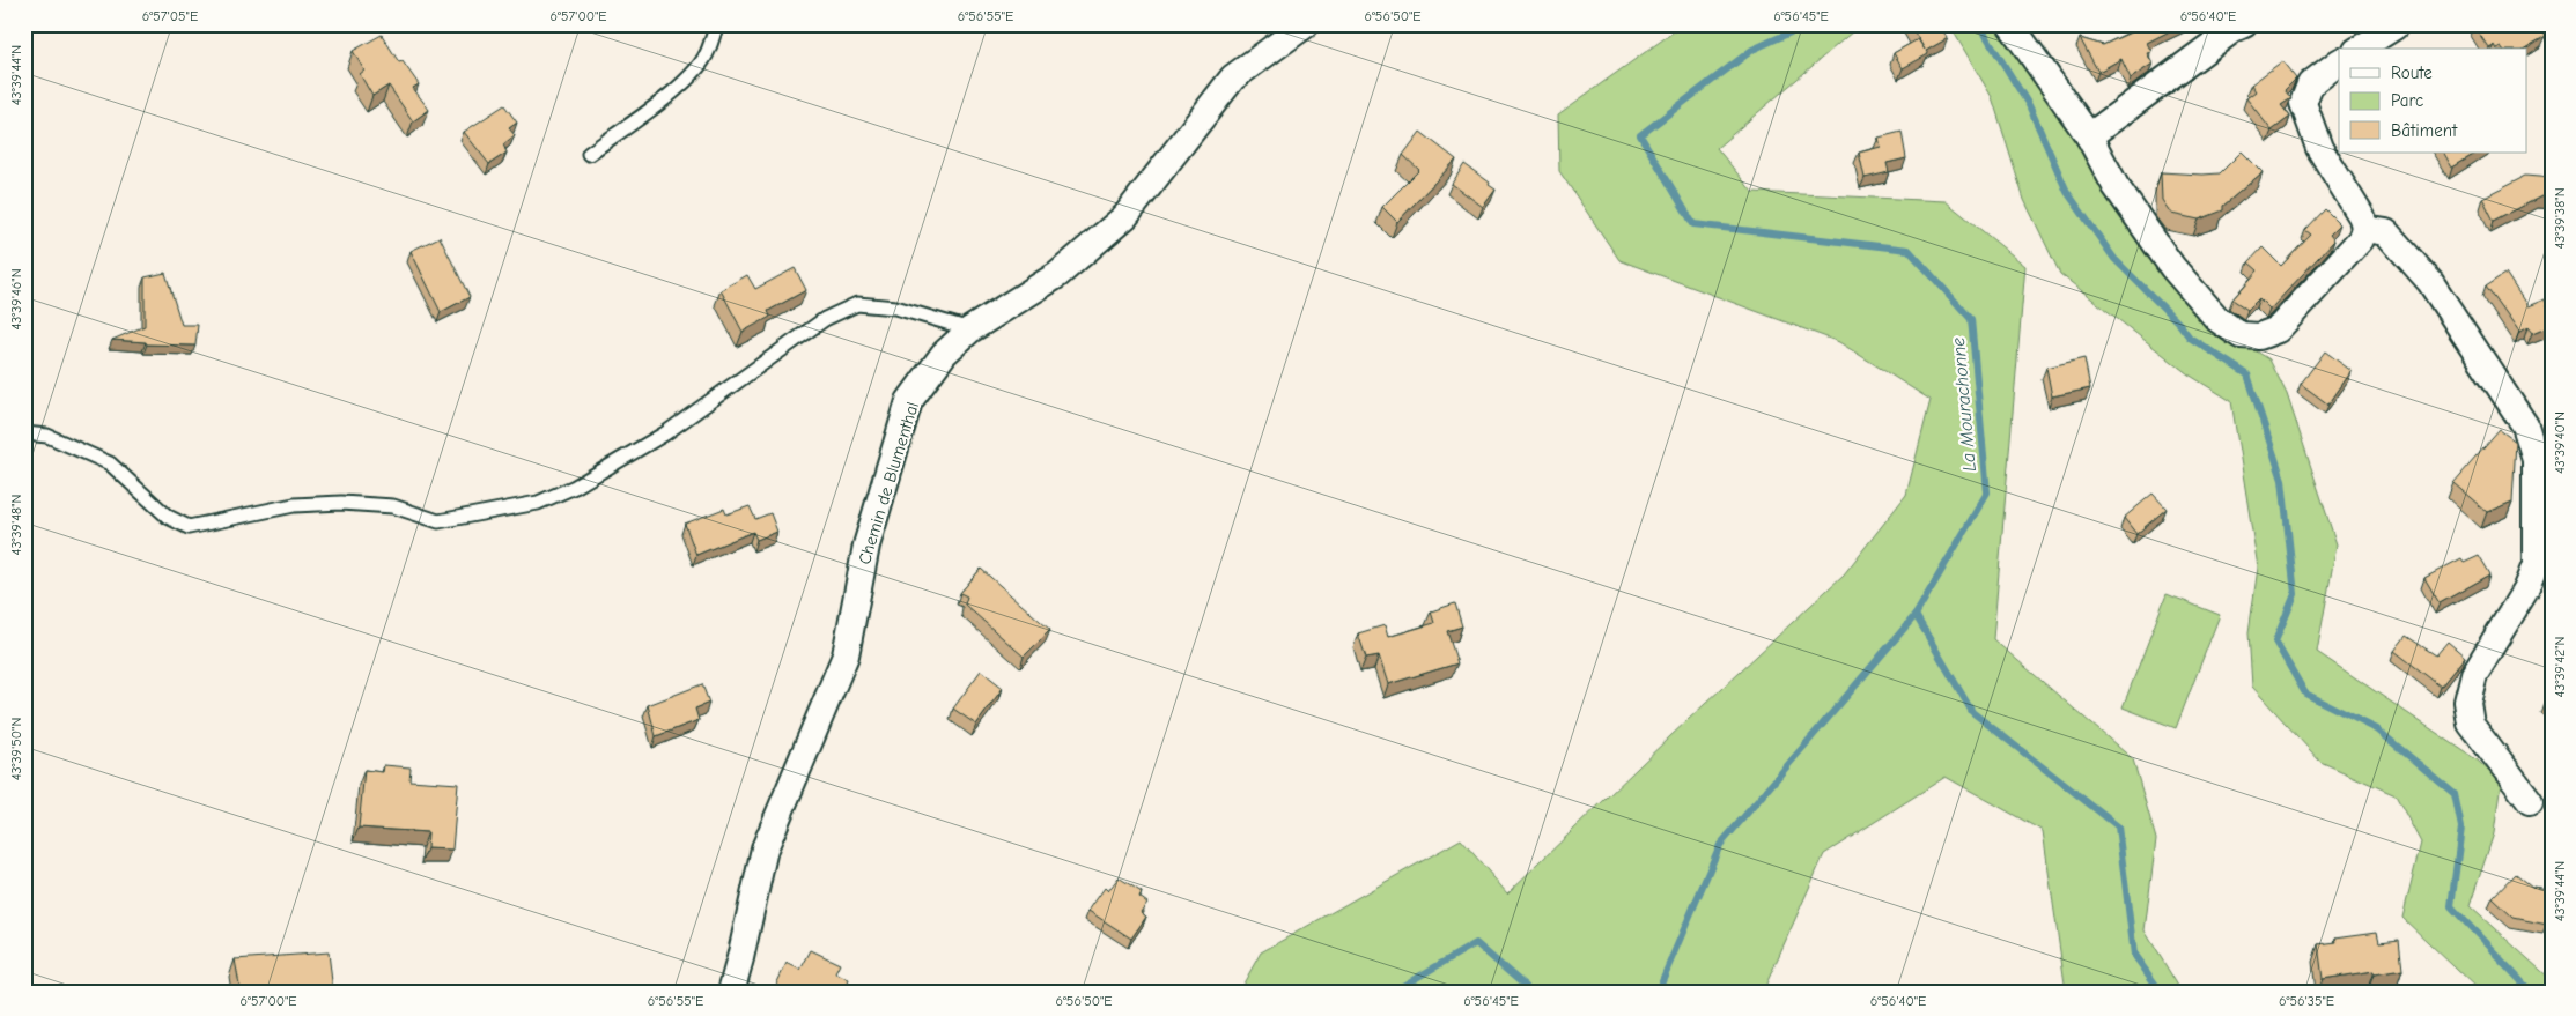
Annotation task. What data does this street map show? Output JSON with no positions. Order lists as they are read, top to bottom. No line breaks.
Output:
{"streets":{"street":["Chemin de Blumenthal"]},"water":["La Mourachonne"],"legend":["Route","Parc","Bâtiment"],"coordinates":["6°57'05\"E","6°57'00\"E","6°56'55\"E","6°56'50\"E","6°56'45\"E","6°56'40\"E","43°39'44\"N","43°39'38\"N","43°39'46\"N","43°39'40\"N","43°39'48\"N","43°39'42\"N","43°39'50\"N","6°56'35\"E"]}
